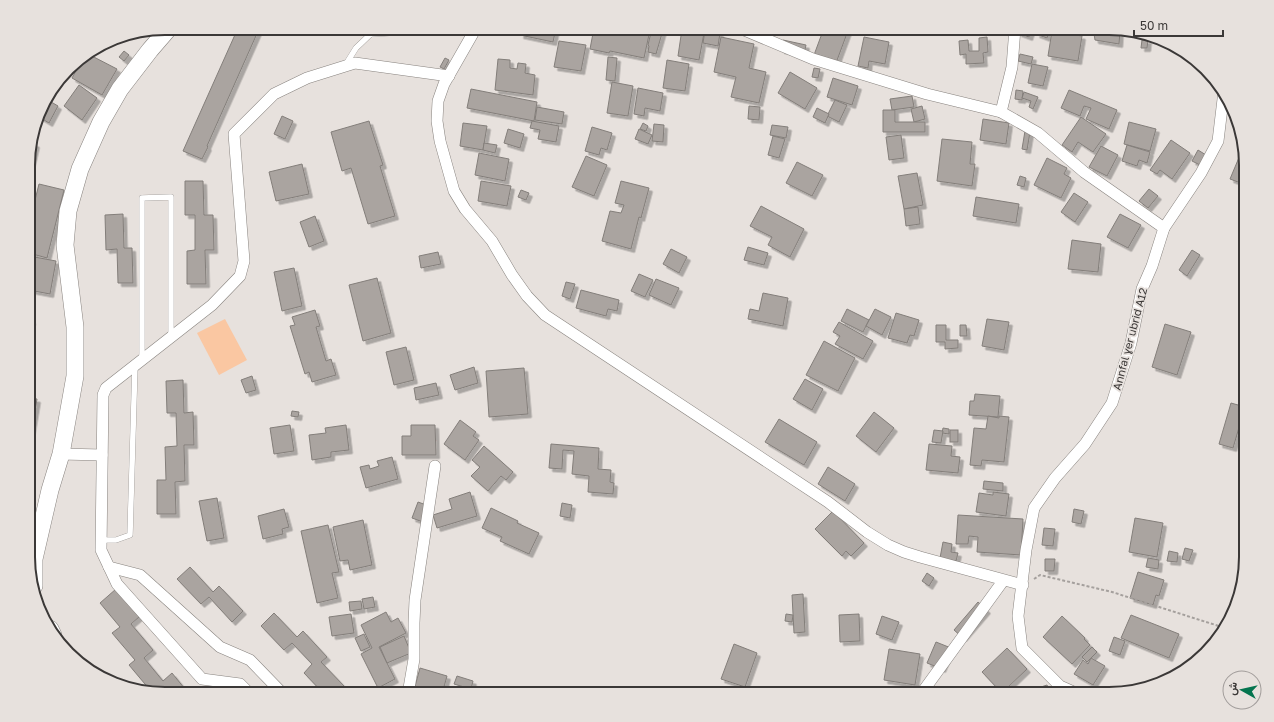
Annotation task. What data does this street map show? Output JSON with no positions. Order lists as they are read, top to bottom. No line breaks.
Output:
{"streets":{"street":["Annfal ɣer ubrid A12"]},"scale_bar":"50 m","north":"left"}
